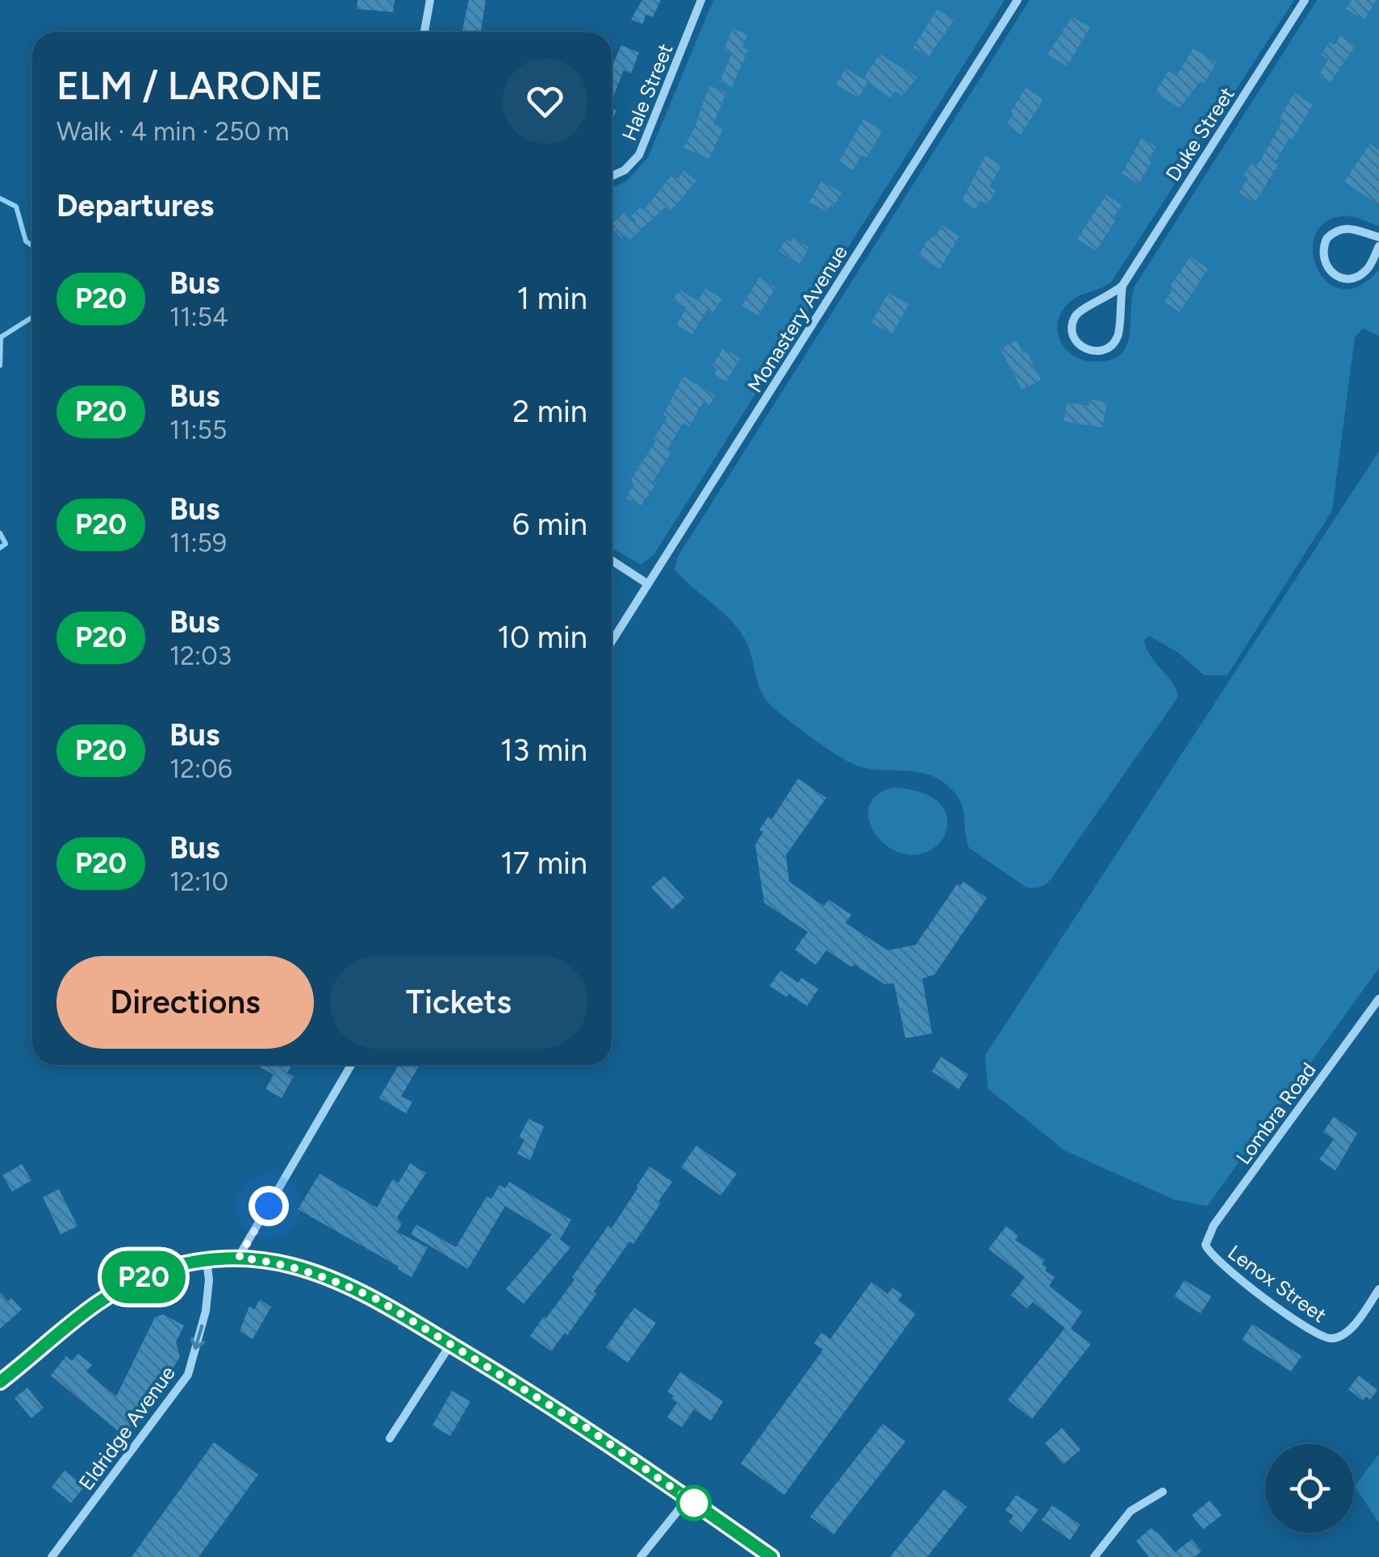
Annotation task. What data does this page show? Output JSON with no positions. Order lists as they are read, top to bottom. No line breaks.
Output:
{"streets":{"street":["Hale Street","Duke Street","Monastery Avenue","Lombra Road","Lenox Street","Eldridge Avenue"]},"crossings":[["Lombra Road","Lenox Street"]],"one_way":["Eldridge Avenue"],"lines":["bus line P20"],"page":{"on_map":"P20","heading":[["ELM / LARONE","Walk · 4 min · 250 m"],"Departures"],"list":[{"mark":"P20","name":"Bus","note":"11:54","value":"1 min"},{"mark":"P20","name":"Bus","note":"11:55","value":"2 min"},{"mark":"P20","name":"Bus","note":"11:59","value":"6 min"},{"mark":"P20","name":"Bus","note":"12:03","value":"10 min"},{"mark":"P20","name":"Bus","note":"12:06","value":"13 min"},{"mark":"P20","name":"Bus","note":"12:10","value":"17 min"}],"buttons":["Directions","Tickets"]}}
